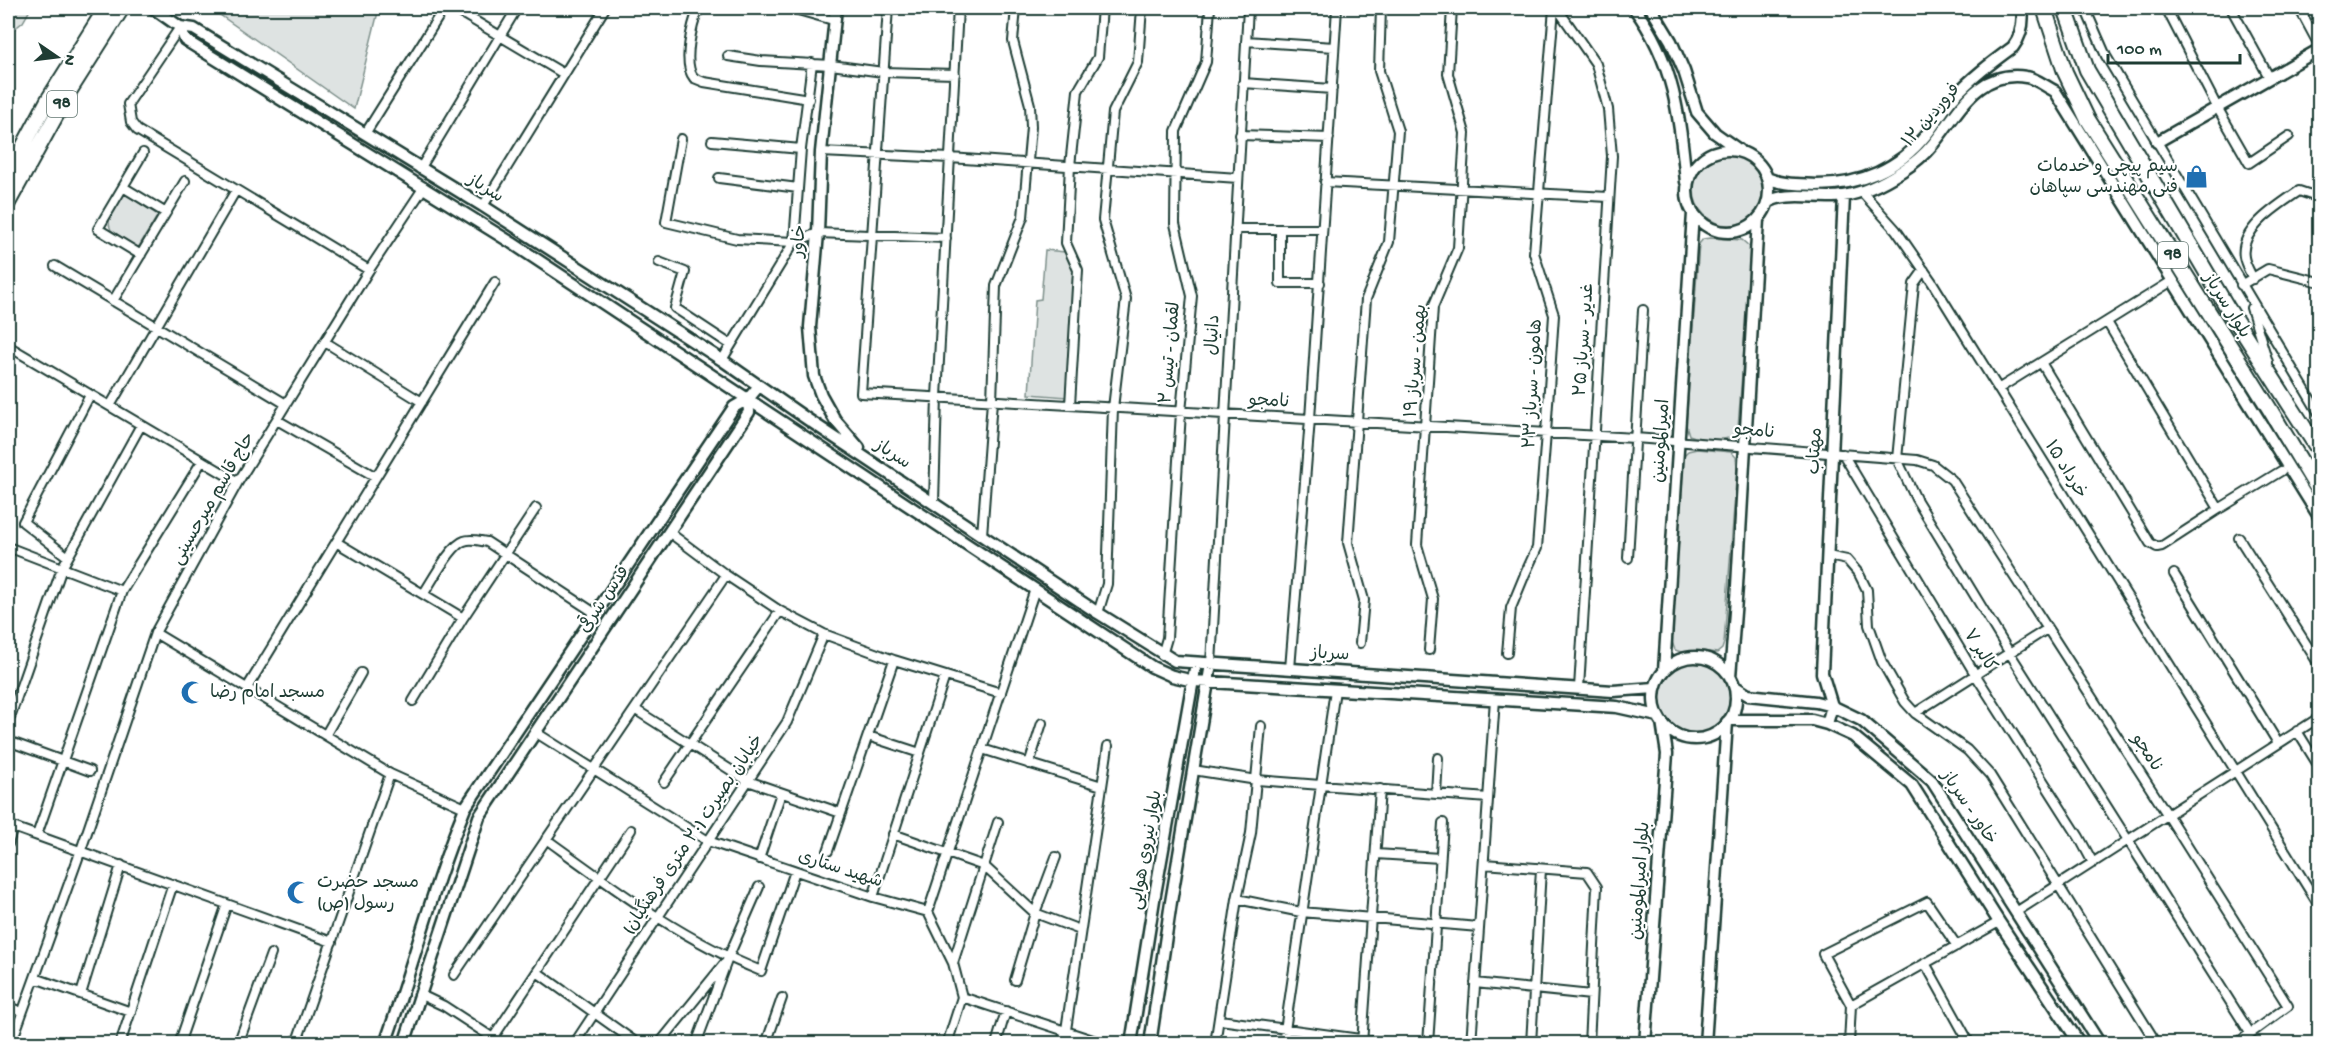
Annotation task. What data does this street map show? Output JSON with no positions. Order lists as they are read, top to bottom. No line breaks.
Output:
{"streets":{"highway":["98","بلوار سرباز"],"street":["۱۲ فروردین","سرباز","خاور","دانیال","غدیر - سرباز ۲۵","لقمان - تیس ۲","بهمن - سرباز ۱۹","هامون - سرباز ۲۳","نامجو","امیرالمومنین","مهتاب","۱۵ خرداد","حاج قاسم میرحسینی","قدس شرقی","کالبر ۷","خاور - سرباز","خیابان بصیرت (۲۰ متری فرهنگیان)","بلوار نیروی هوایی","شهید ستاری","بلوار امیرالمومنین"]},"crossings":[["۱۲ فروردین","امیرالمومنین"],["۱۲ فروردین","مهتاب"],["۱۲ فروردین","۱۵ خرداد"],["سرباز","خاور"],["سرباز","دانیال"],["سرباز","غدیر - سرباز ۲۵"],["سرباز","لقمان - تیس ۲"],["سرباز","امیرالمومنین"],["سرباز","حاج قاسم میرحسینی"],["سرباز","قدس شرقی"],["سرباز","خاور - سرباز"],["سرباز","بلوار نیروی هوایی"],["سرباز","بلوار امیرالمومنین"],["دانیال","نامجو"],["دانیال","بلوار نیروی هوایی"],["غدیر - سرباز ۲۵","هامون - سرباز ۲۳"],["غدیر - سرباز ۲۵","نامجو"],["لقمان - تیس ۲","نامجو"],["بهمن - سرباز ۱۹","نامجو"],["هامون - سرباز ۲۳","نامجو"],["نامجو","امیرالمومنین"],["نامجو","مهتاب"],["نامجو","کالبر ۷"],["امیرالمومنین","خاور - سرباز"],["امیرالمومنین","بلوار امیرالمومنین"],["مهتاب","کالبر ۷"],["مهتاب","خاور - سرباز"],["قدس شرقی","شهید ستاری"],["خاور - سرباز","بلوار امیرالمومنین"],["خیابان بصیرت (۲۰ متری فرهنگیان)","شهید ستاری"]],"places":{"shop":["سیم پیچی و خدمات فنی مهندسی سپاهان"],"mosque":["مسجد امام رضا","مسجد حضرت رسول (ص)"]},"scale_bar":"100 m","north":"right"}
